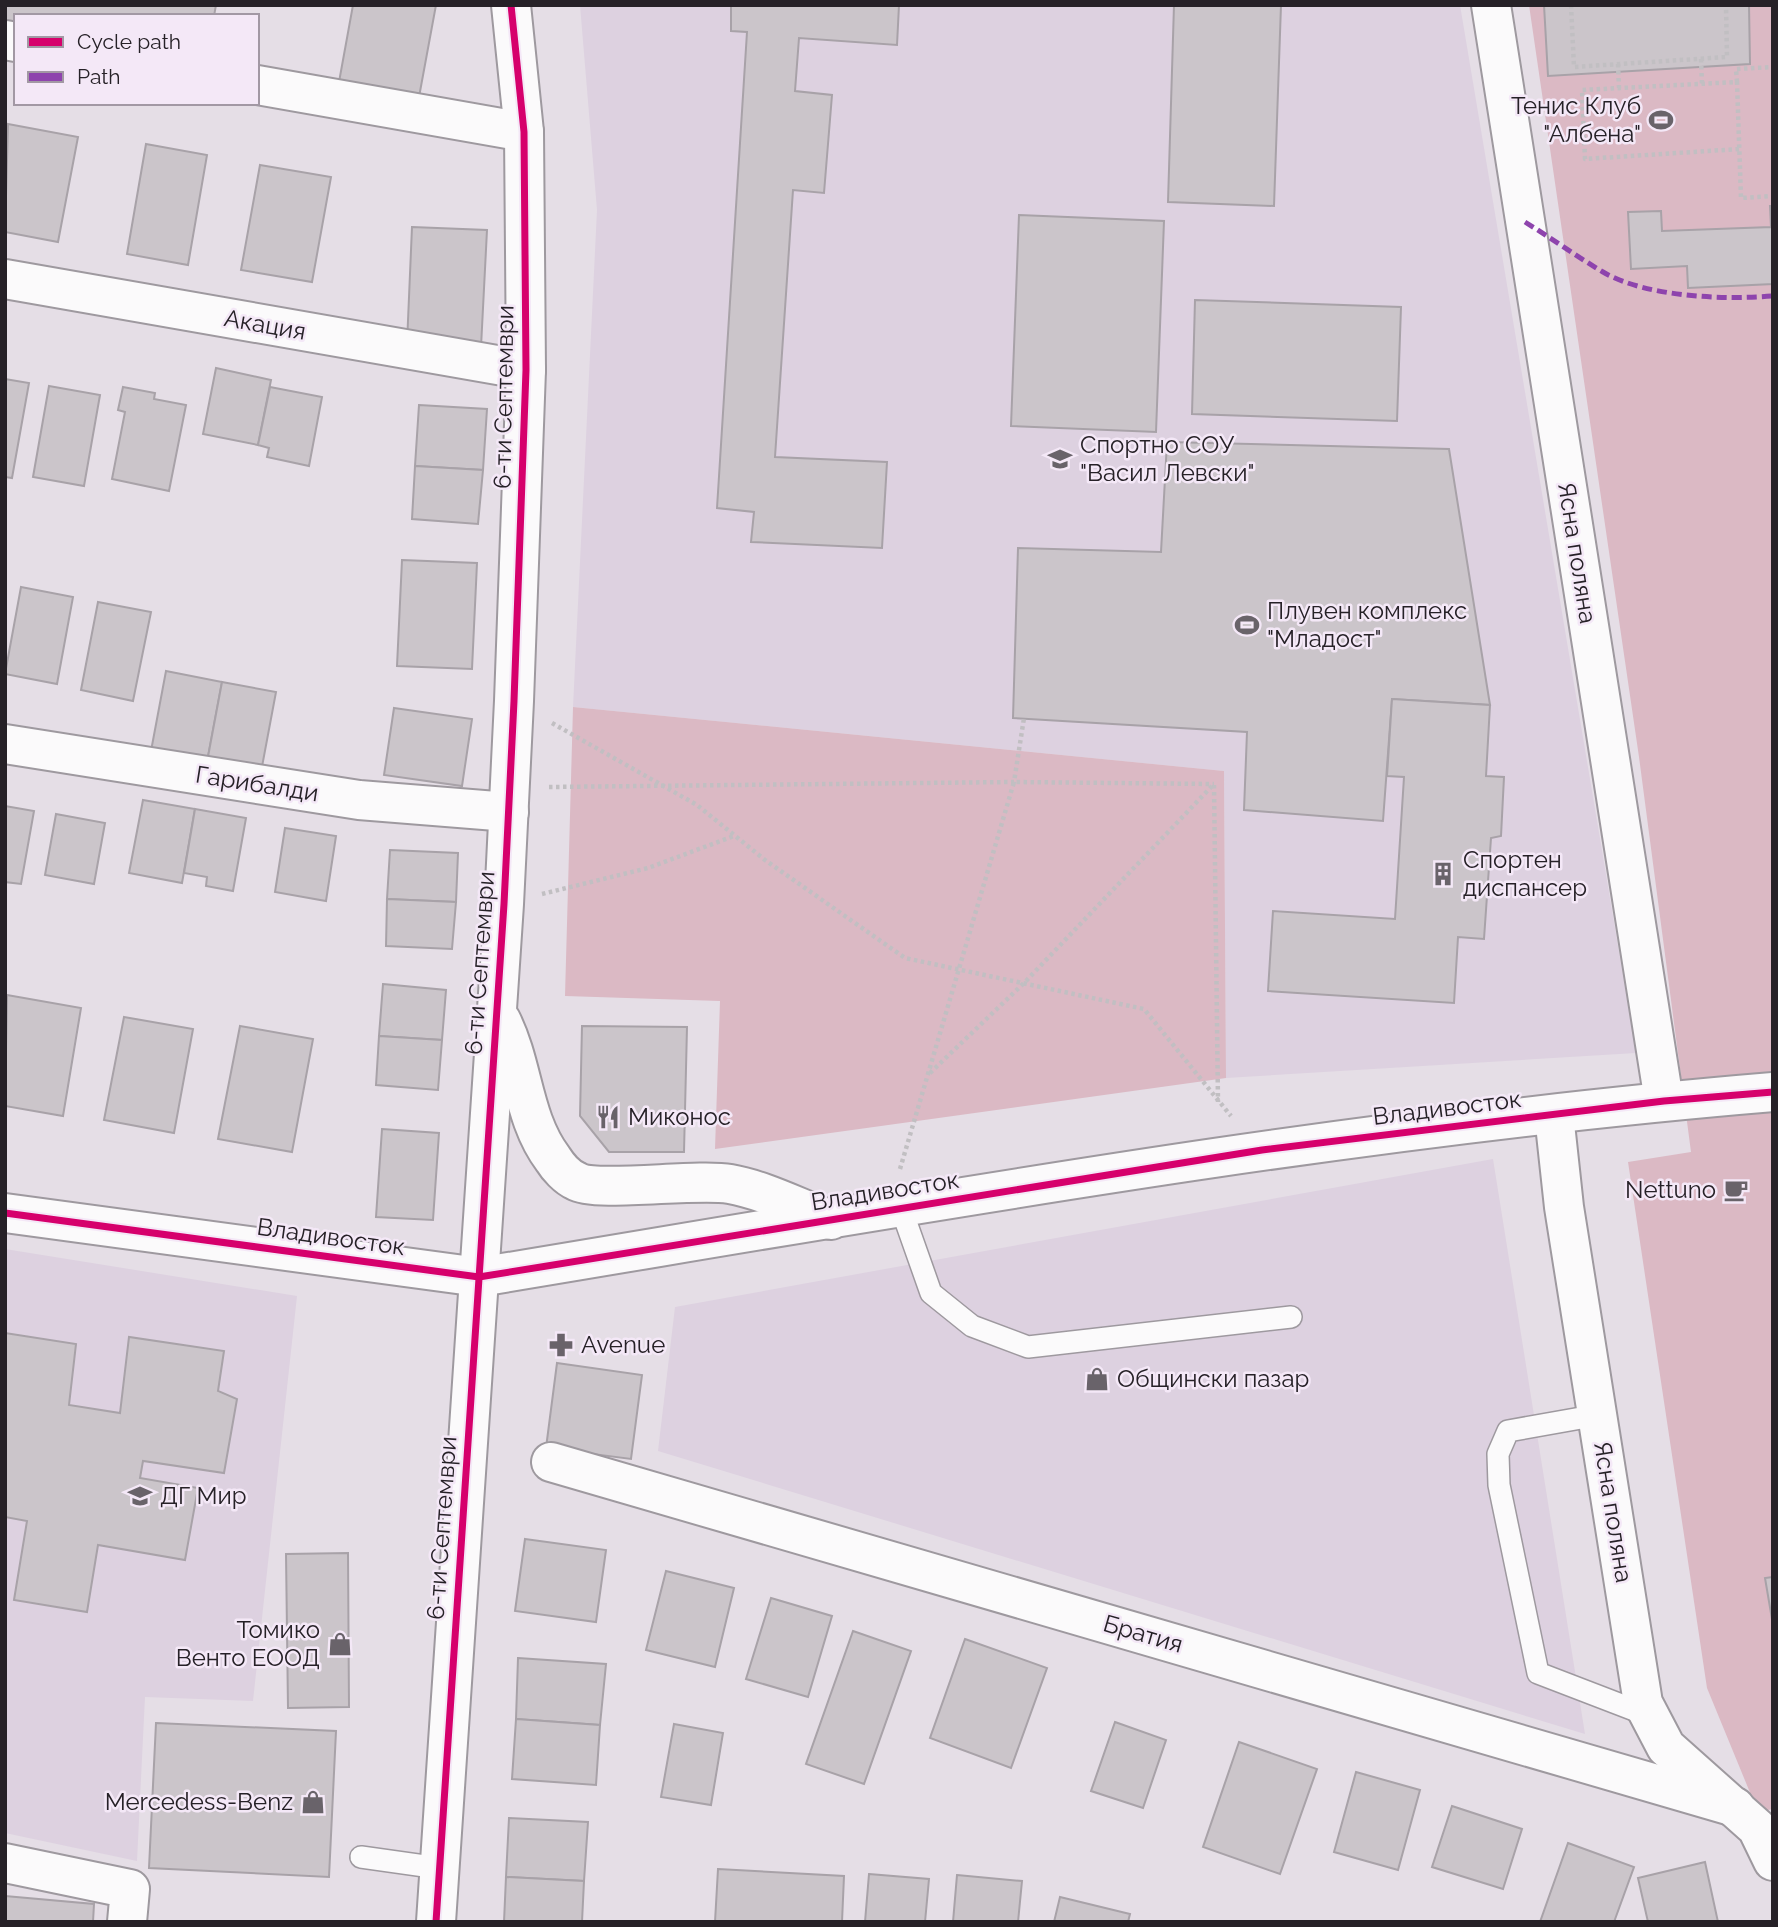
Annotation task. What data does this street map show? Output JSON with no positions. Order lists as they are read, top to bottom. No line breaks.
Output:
{"streets":{"street":["Акация","6-ти Септември","Ясна поляна","Гарибалди","Владивосток","Братия"]},"crossings":[["Акация","6-ти Септември"],["6-ти Септември","Гарибалди"],["6-ти Септември","Владивосток"],["Ясна поляна","Владивосток"],["Ясна поляна","Братия"]],"places":{"sports":["Тенис Клуб \"Албена\"","Плувен комплекс \"Младост\""],"school or university":["Спортно СОУ \"Васил Левски\"","ДГ Мир"],"building":["Спортен диспансер"],"restaurant":["Миконос"],"cafe":["Nettuno"],"pharmacy":["Avenue"],"shop":["Общински пазар","Томико Венто ЕООД","Mercedess-Benz"]},"legend":["Cycle path","Path"]}
